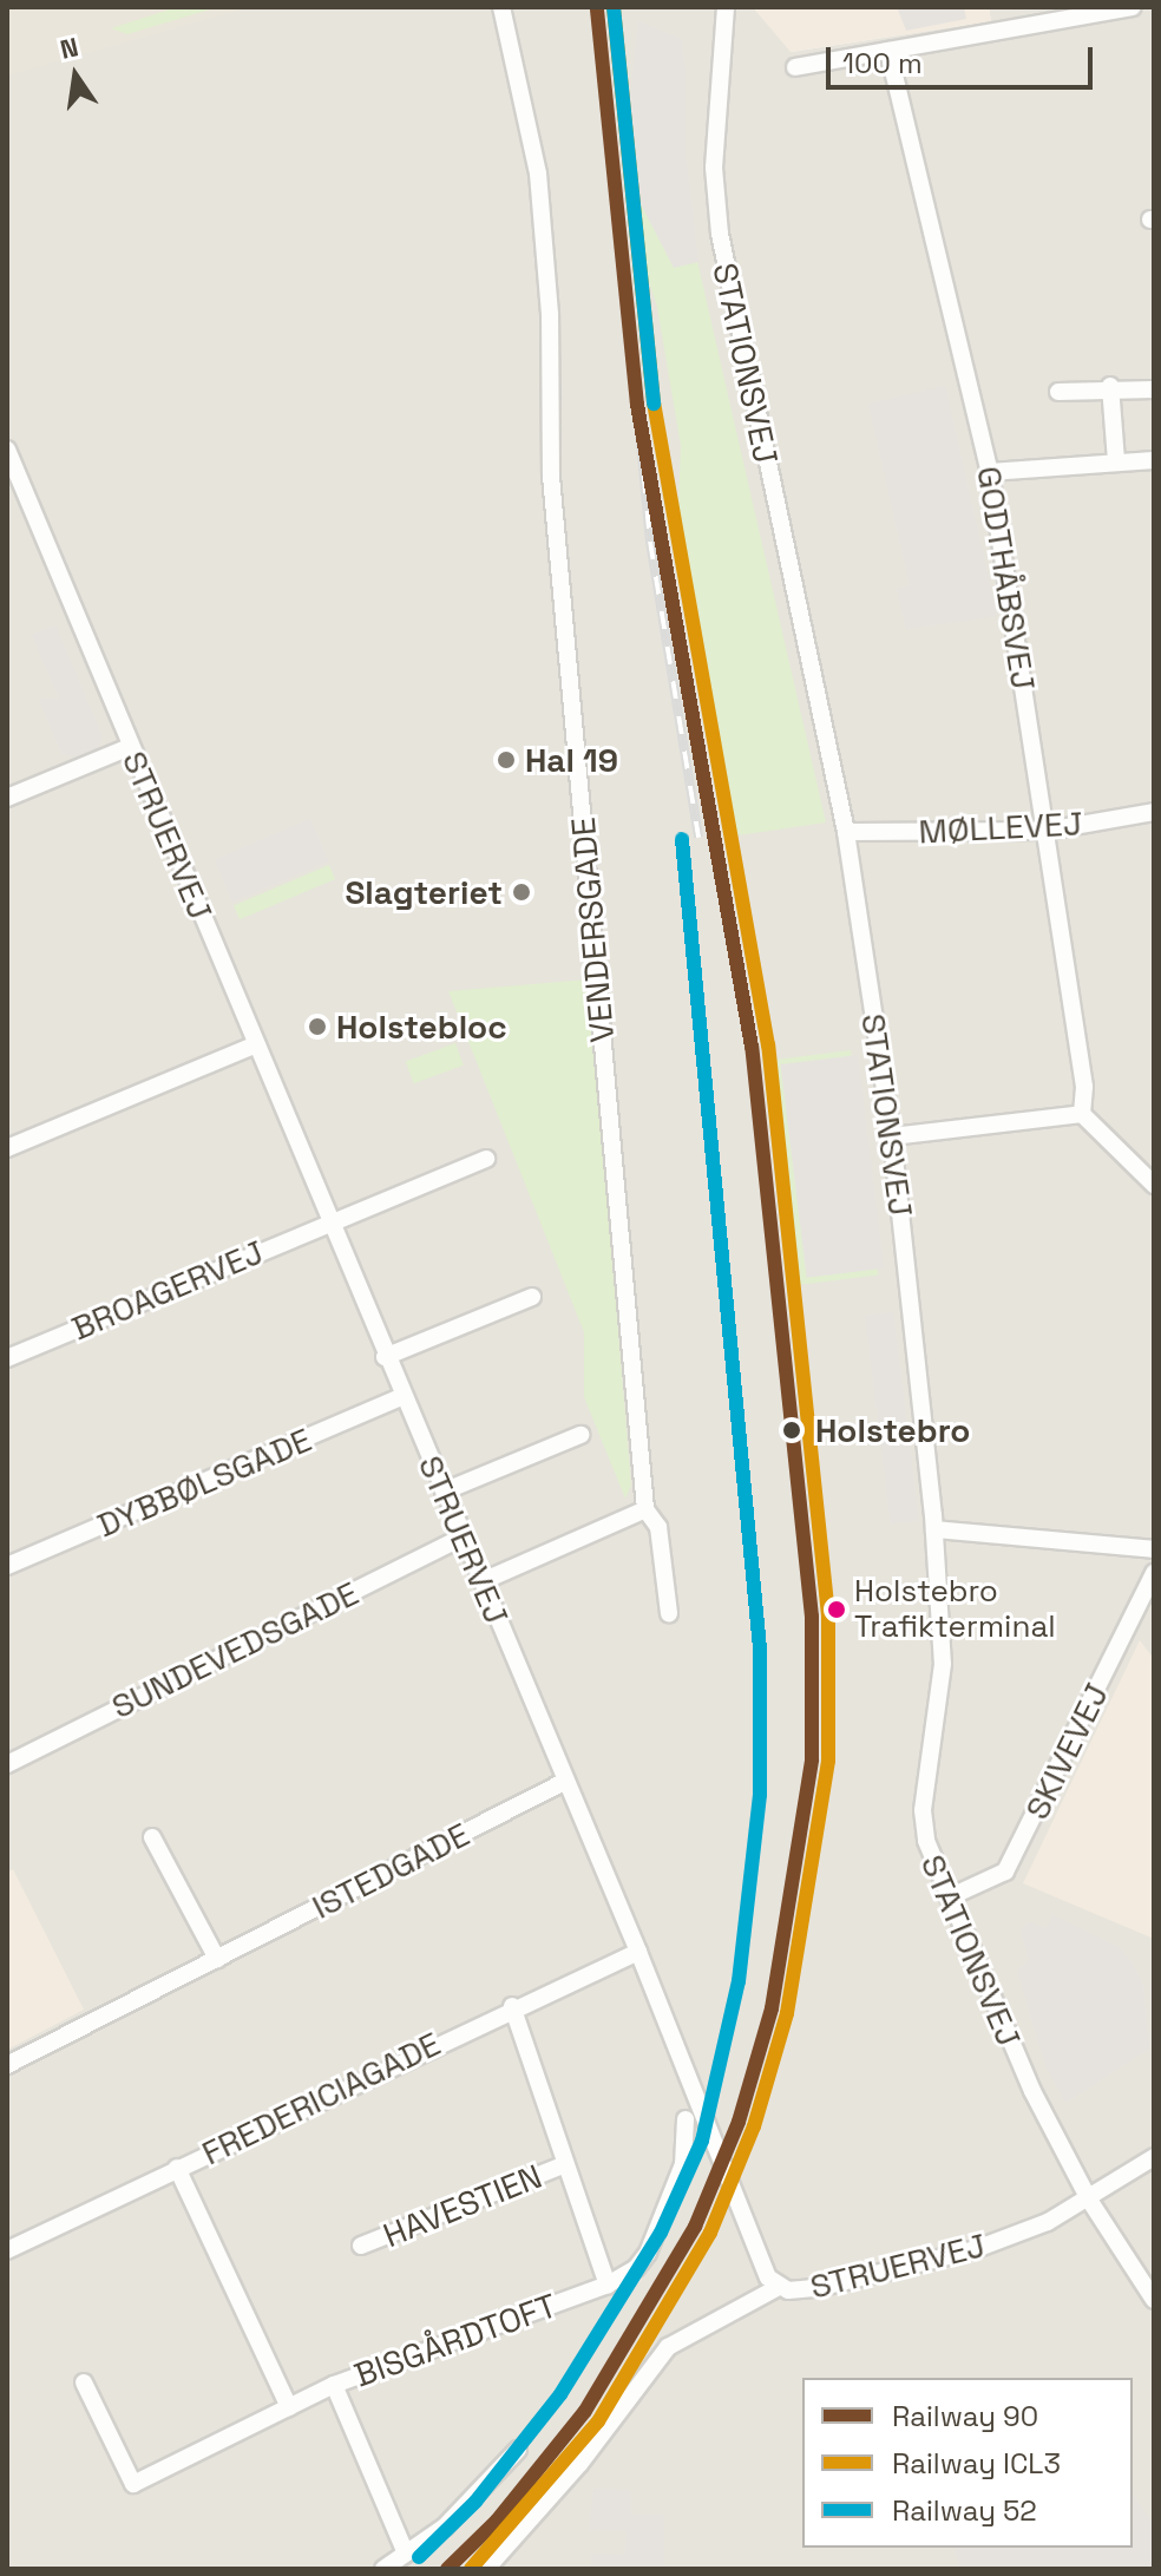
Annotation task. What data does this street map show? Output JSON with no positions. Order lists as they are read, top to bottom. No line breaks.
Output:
{"streets":{"street":["STATIONSVEJ","GODTHÅBSVEJ","MØLLEVEJ","STRUERVEJ","VENDERSGADE","BROAGERVEJ","DYBBØLSGADE","SUNDEVEDSGADE","SKIVEVEJ","ISTEDGADE","FREDERICIAGADE","HAVESTIEN","BISGÅRDTOFT"]},"crossings":[["STATIONSVEJ","MØLLEVEJ"],["STATIONSVEJ","STRUERVEJ"],["STATIONSVEJ","SKIVEVEJ"],["GODTHÅBSVEJ","MØLLEVEJ"],["STRUERVEJ","BROAGERVEJ"],["STRUERVEJ","DYBBØLSGADE"],["STRUERVEJ","SUNDEVEDSGADE"],["STRUERVEJ","ISTEDGADE"],["STRUERVEJ","FREDERICIAGADE"]],"places":["Hal 19","Slagteriet","Holstebloc","Holstebro","Holstebro Trafikterminal"],"lines":["rail line 90","rail line ICL3","rail line 52"],"legend":["Railway 90","Railway ICL3","Railway 52"],"scale_bar":"100 m","north":"top"}
